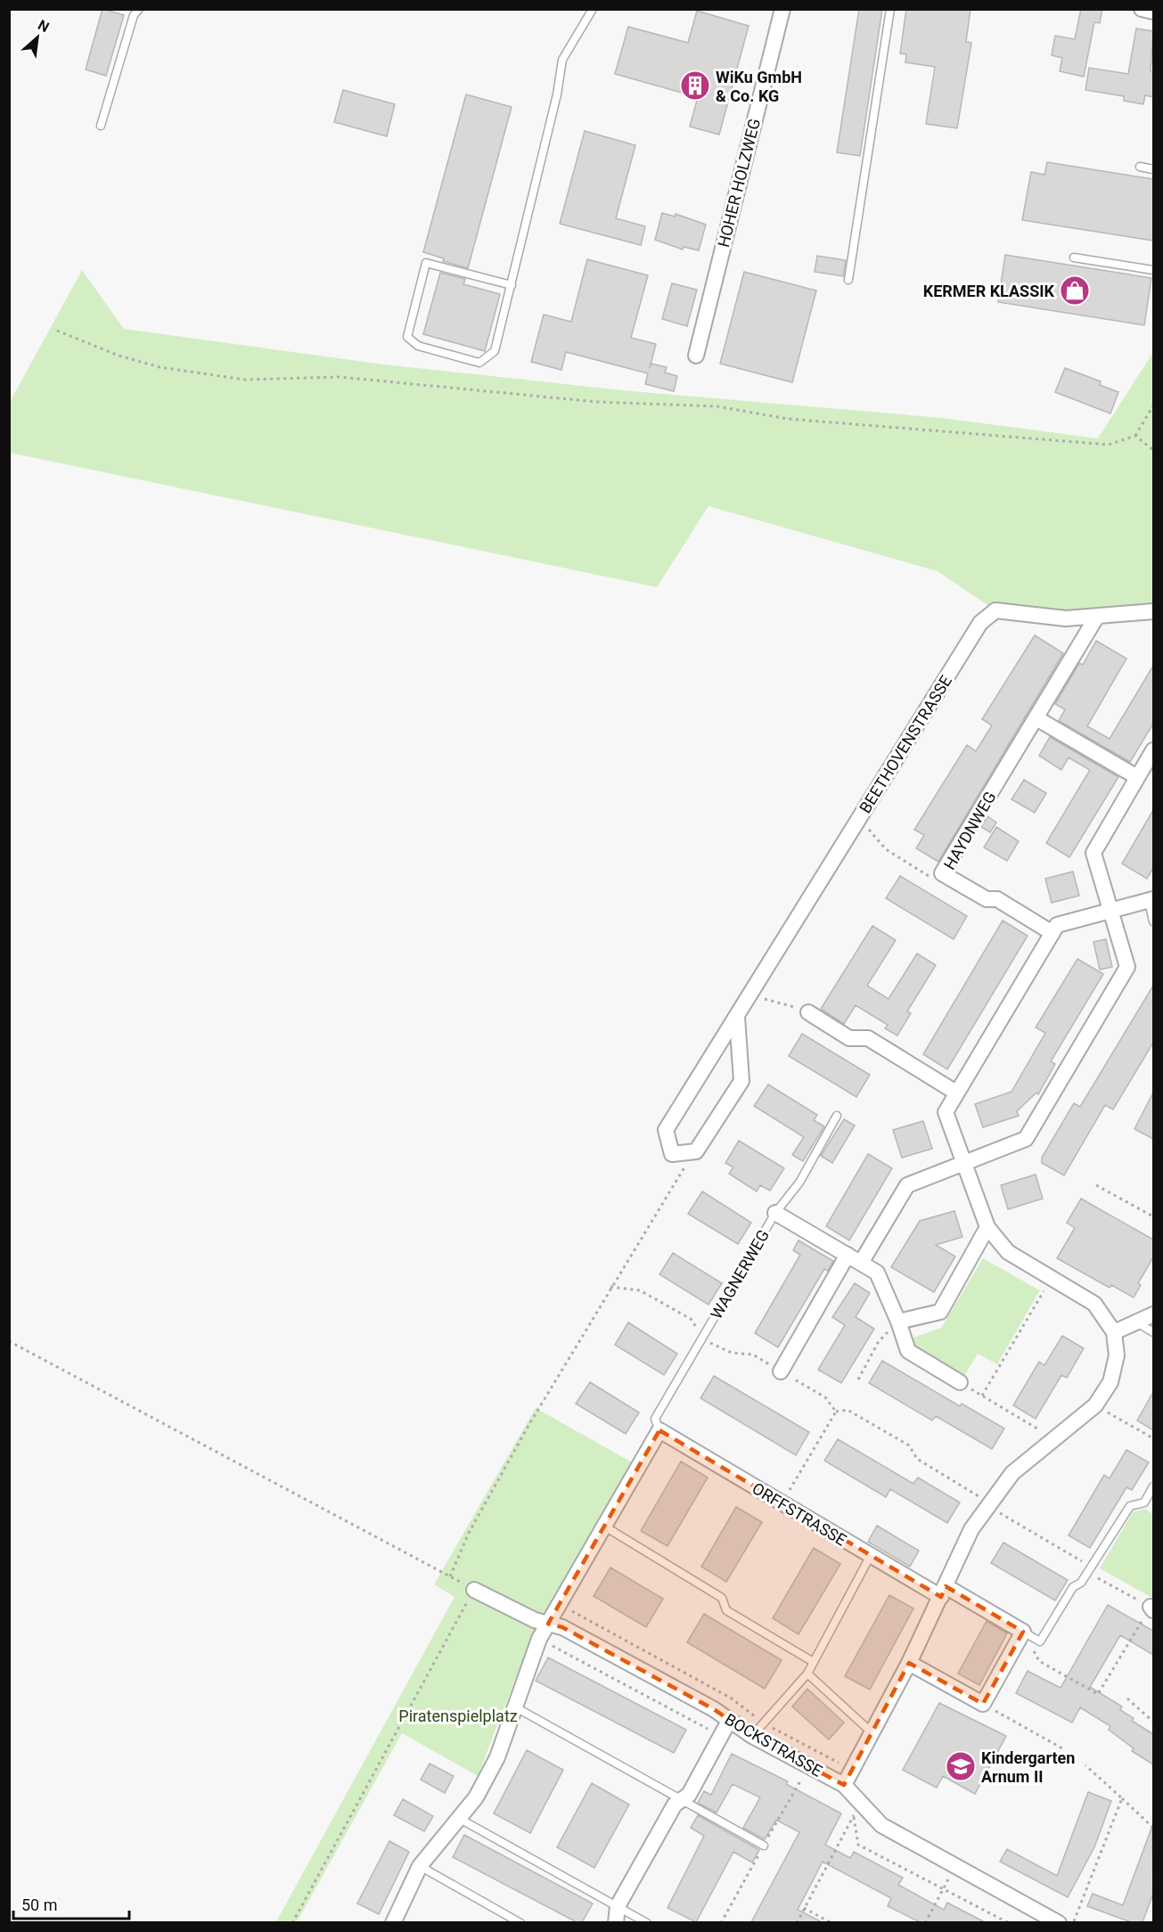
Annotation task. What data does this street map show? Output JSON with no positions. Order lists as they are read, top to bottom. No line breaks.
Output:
{"streets":{"street":["HOHER HOLZWEG","BEETHOVENSTRASSE","HAYDNWEG","WAGNERWEG","ORFFSTRASSE","BOCKSTRASSE"]},"crossings":[["BEETHOVENSTRASSE","HAYDNWEG"]],"parks":["Piratenspielplatz"],"places":{"building":["WiKu GmbH & Co. KG"],"shop":["KERMER KLASSIK"],"school or university":["Kindergarten Arnum II"]},"scale_bar":"50 m","north":"top right"}
